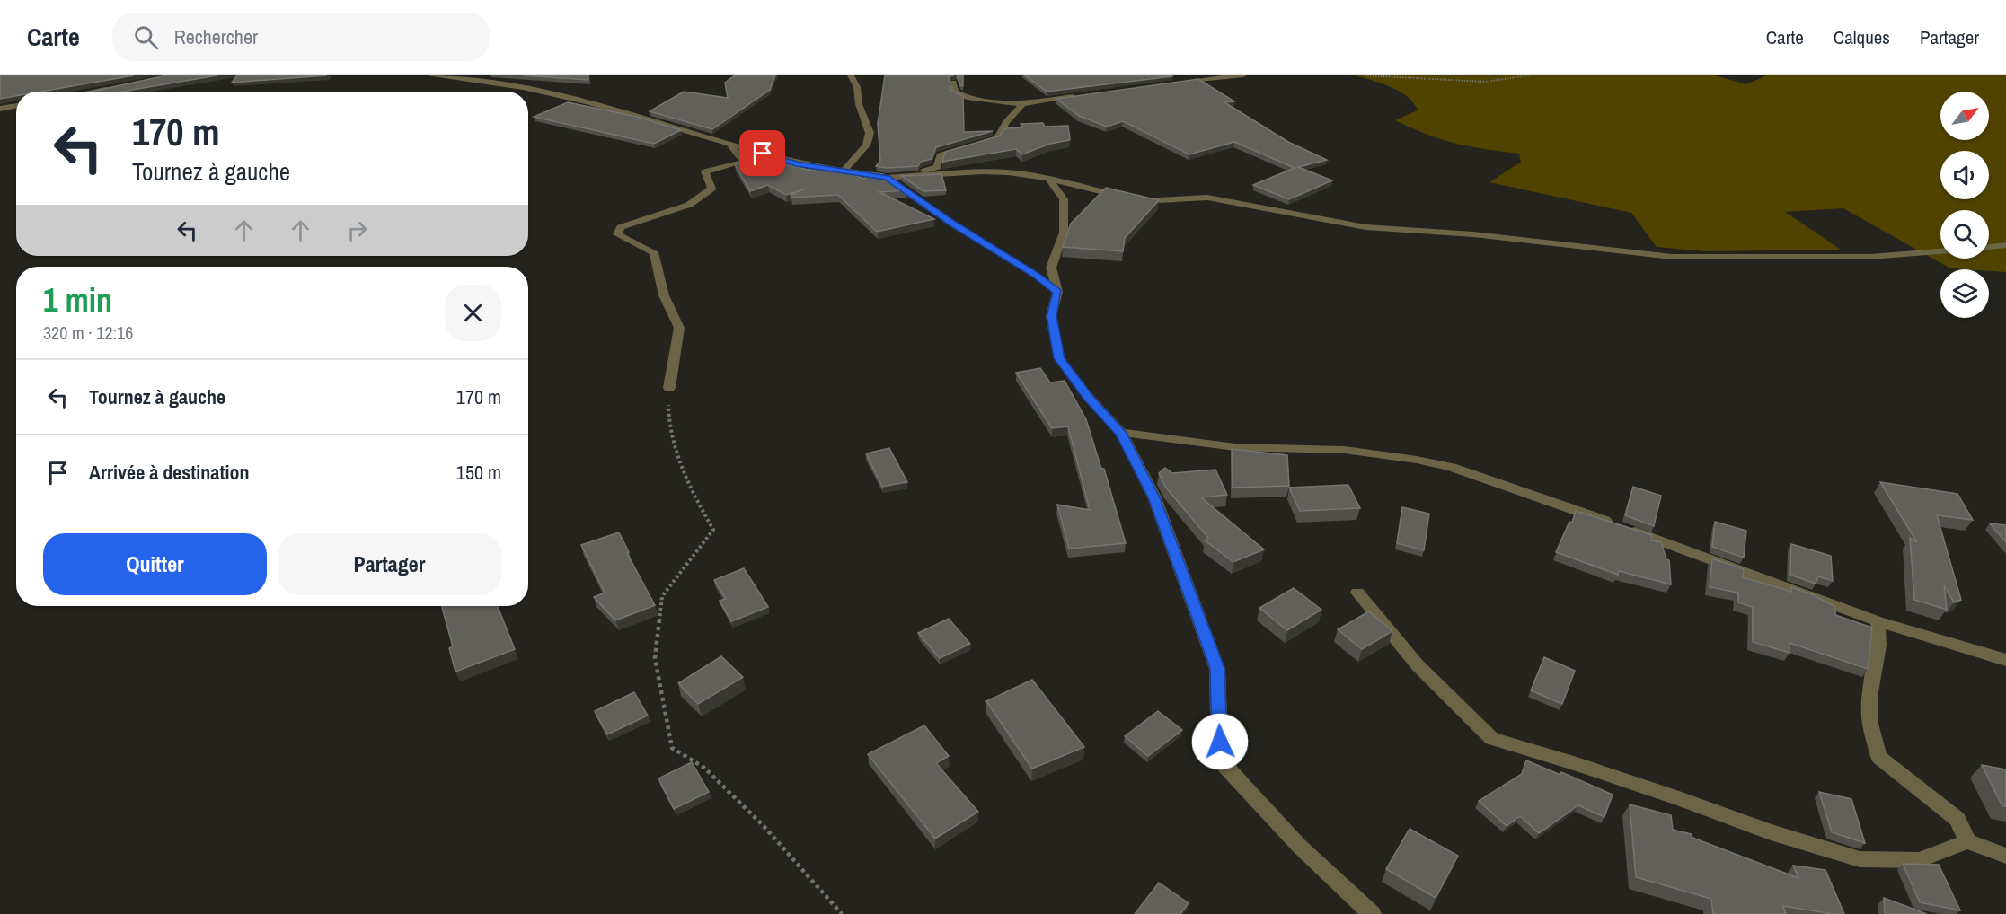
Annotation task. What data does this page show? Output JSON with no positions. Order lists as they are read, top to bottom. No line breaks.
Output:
{"north":"top right","page":{"header":"Carte","search":"Rechercher","nav":["Carte","Calques","Partager"],"turn":["170 m","Tournez à gauche"],"heading":["1 min","320 m · 12:16"],"list":[{"name":"Tournez à gauche","value":"170 m"},{"name":"Arrivée à destination","value":"150 m"}],"buttons":["Quitter","Partager"]}}
